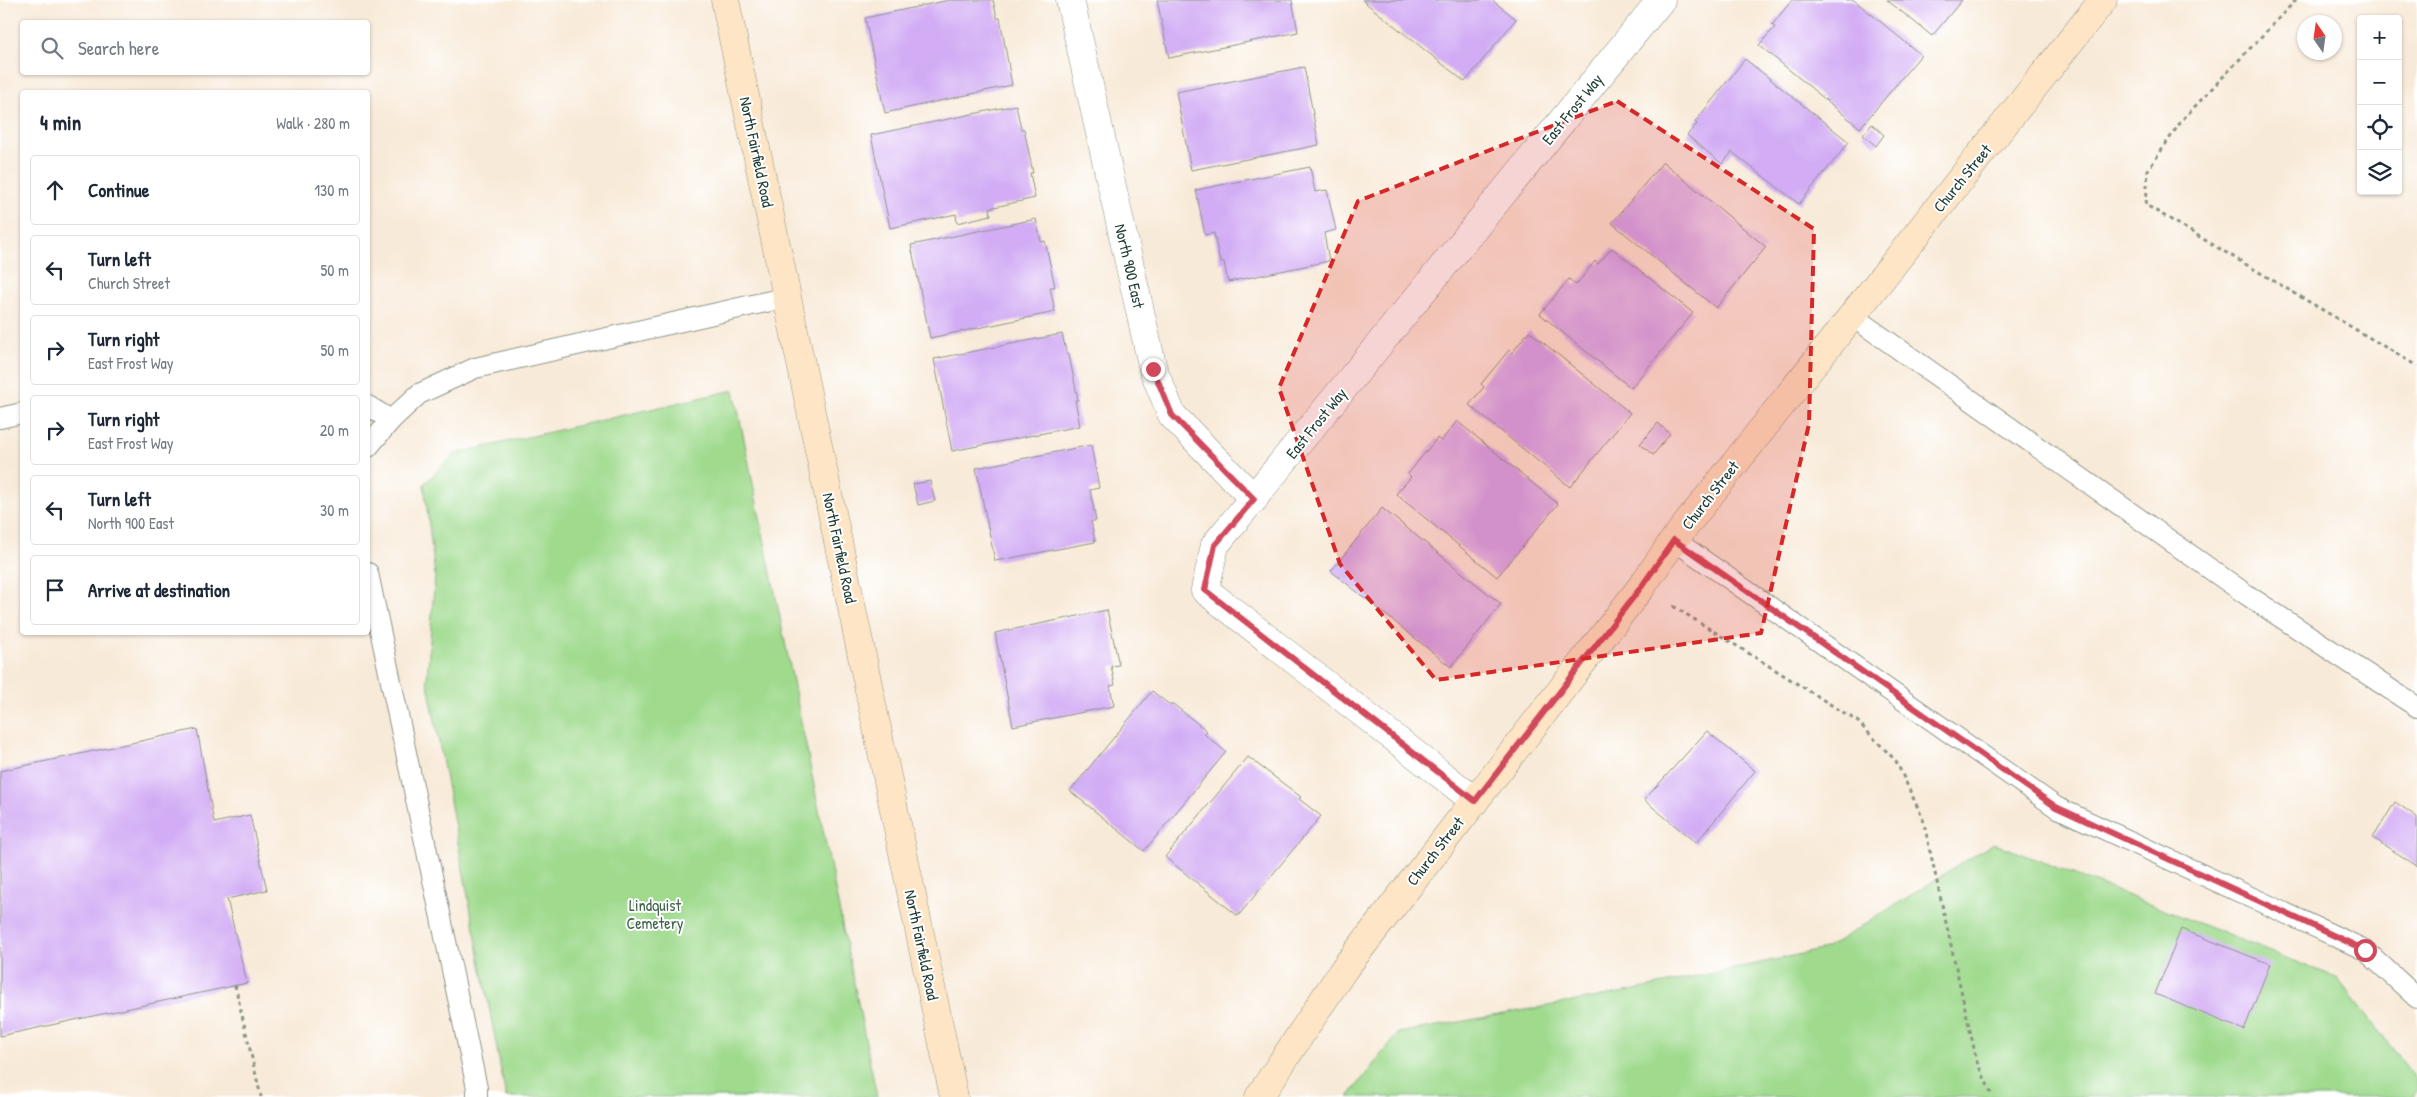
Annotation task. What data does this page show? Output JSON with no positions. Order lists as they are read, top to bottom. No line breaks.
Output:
{"streets":{"street":["East Frost Way","North Fairfield Road","Church Street","North 900 East"]},"crossings":[["East Frost Way","Church Street"],["East Frost Way","North 900 East"]],"parks":["Lindquist Cemetery"],"north":"top","page":{"map_buttons":["+","−"],"search":"Search here","heading":["4 min","Walk · 280 m"],"list":[["Continue","130 m"],["Turn left","Church Street","50 m"],["Turn right","East Frost Way","50 m"],["Turn right","East Frost Way","20 m"],["Turn left","North 900 East","30 m"],"Arrive at destination"]}}
